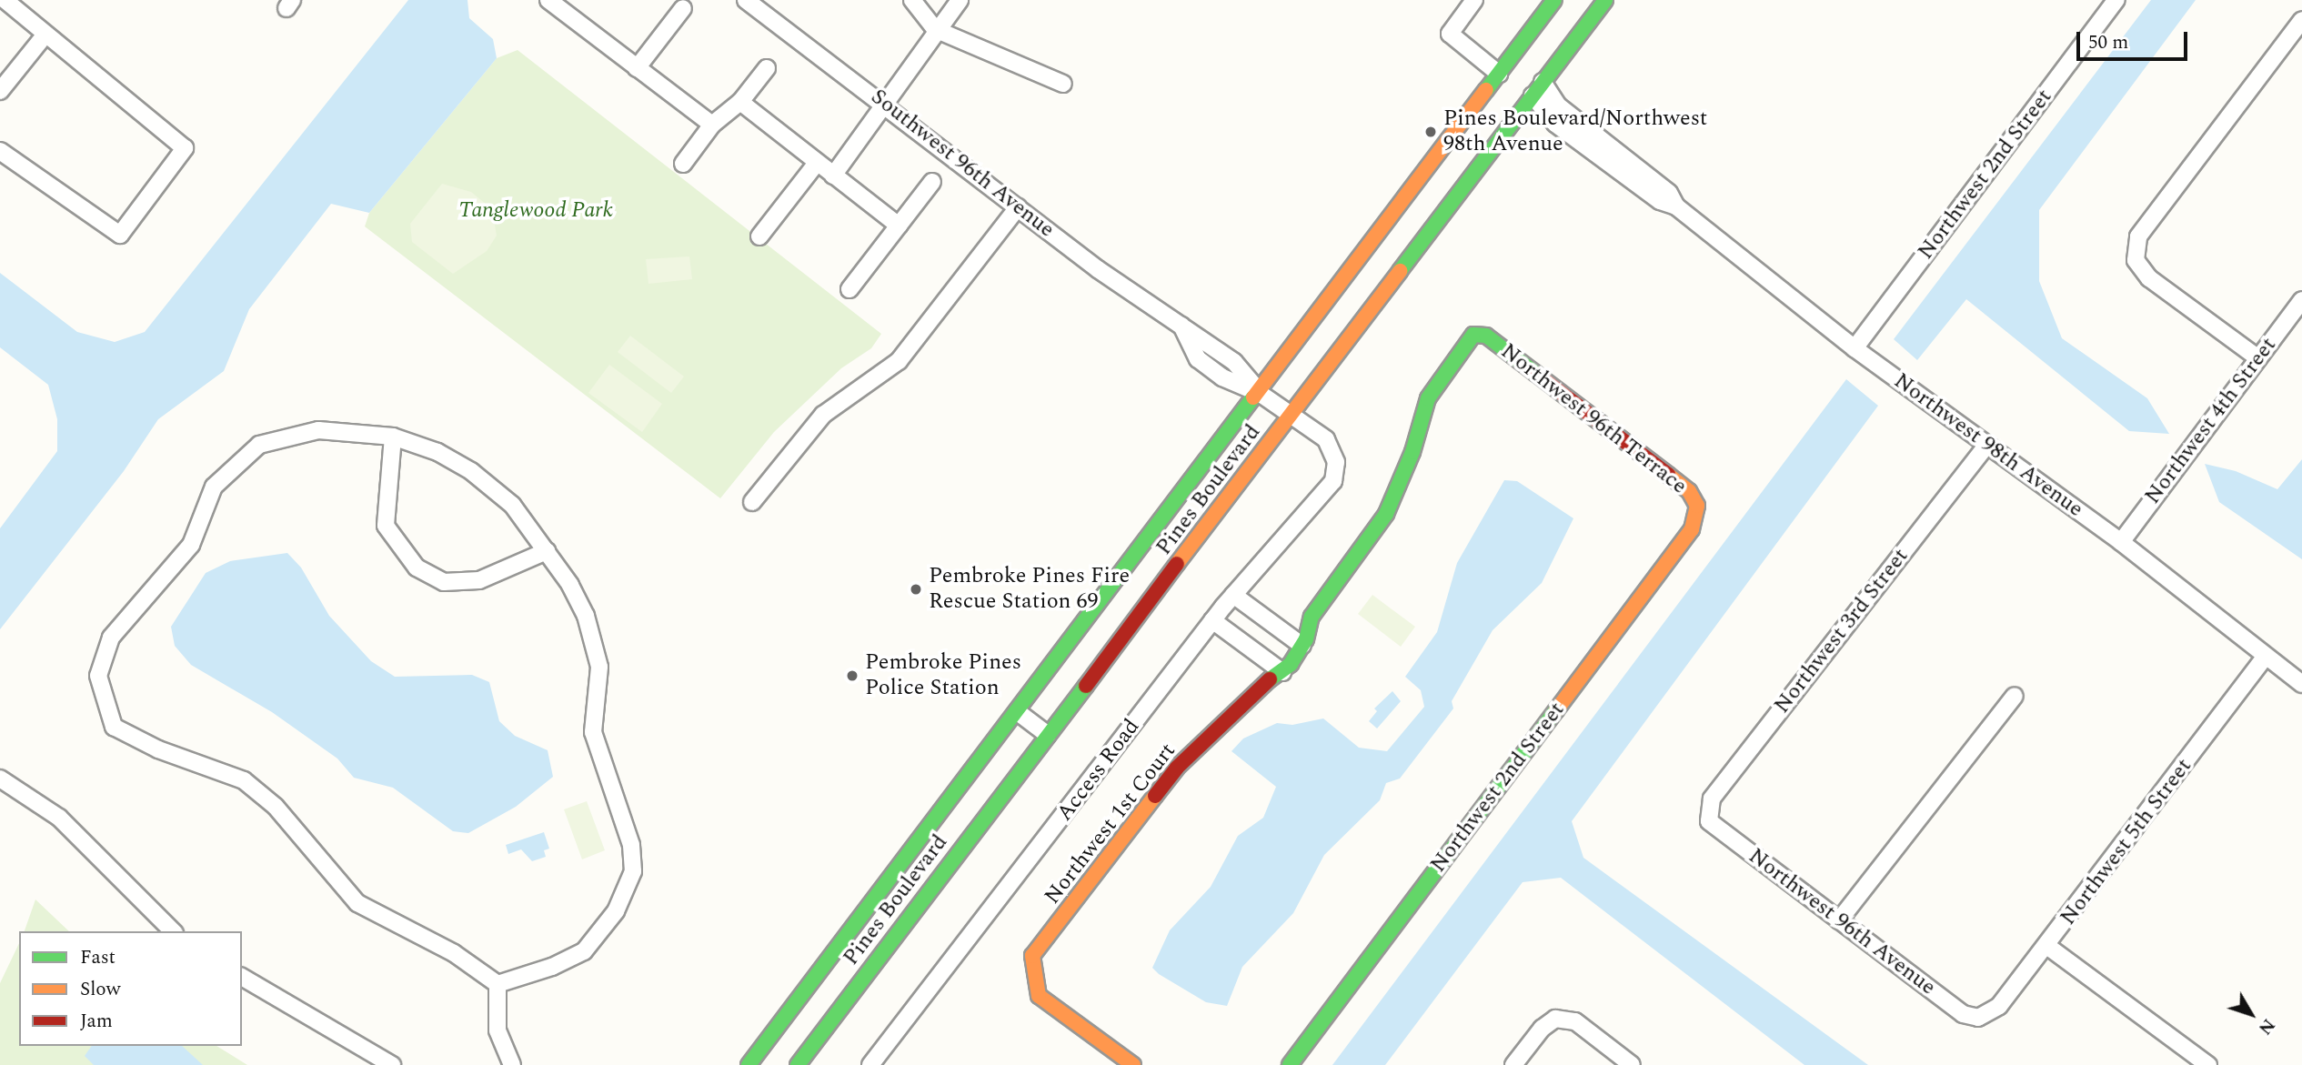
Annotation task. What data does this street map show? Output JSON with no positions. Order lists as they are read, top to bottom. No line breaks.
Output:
{"streets":{"main road":["Northwest 2nd Street","Northwest 96th Terrace","Pines Boulevard","Northwest 1st Court"],"street":["Southwest 96th Avenue","Northwest 4th Street","Northwest 98th Avenue","Northwest 3rd Street","Access Road","Northwest 5th Street","Northwest 96th Avenue"]},"crossings":[["Southwest 96th Avenue","Pines Boulevard"],["Southwest 96th Avenue","Access Road"],["Northwest 2nd Street","Northwest 96th Terrace"],["Northwest 2nd Street","Northwest 98th Avenue"],["Northwest 96th Terrace","Northwest 1st Court"],["Northwest 4th Street","Northwest 98th Avenue"],["Northwest 98th Avenue","Pines Boulevard"],["Northwest 98th Avenue","Northwest 3rd Street"],["Northwest 98th Avenue","Northwest 5th Street"],["Northwest 3rd Street","Northwest 96th Avenue"],["Northwest 5th Street","Northwest 96th Avenue"]],"parks":["Tanglewood Park"],"places":["Pines Boulevard/Northwest 98th Avenue","Pembroke Pines Fire Rescue Station 69","Pembroke Pines Police Station"],"legend":["Fast","Slow","Jam"],"scale_bar":"50 m","north":"bottom right"}
